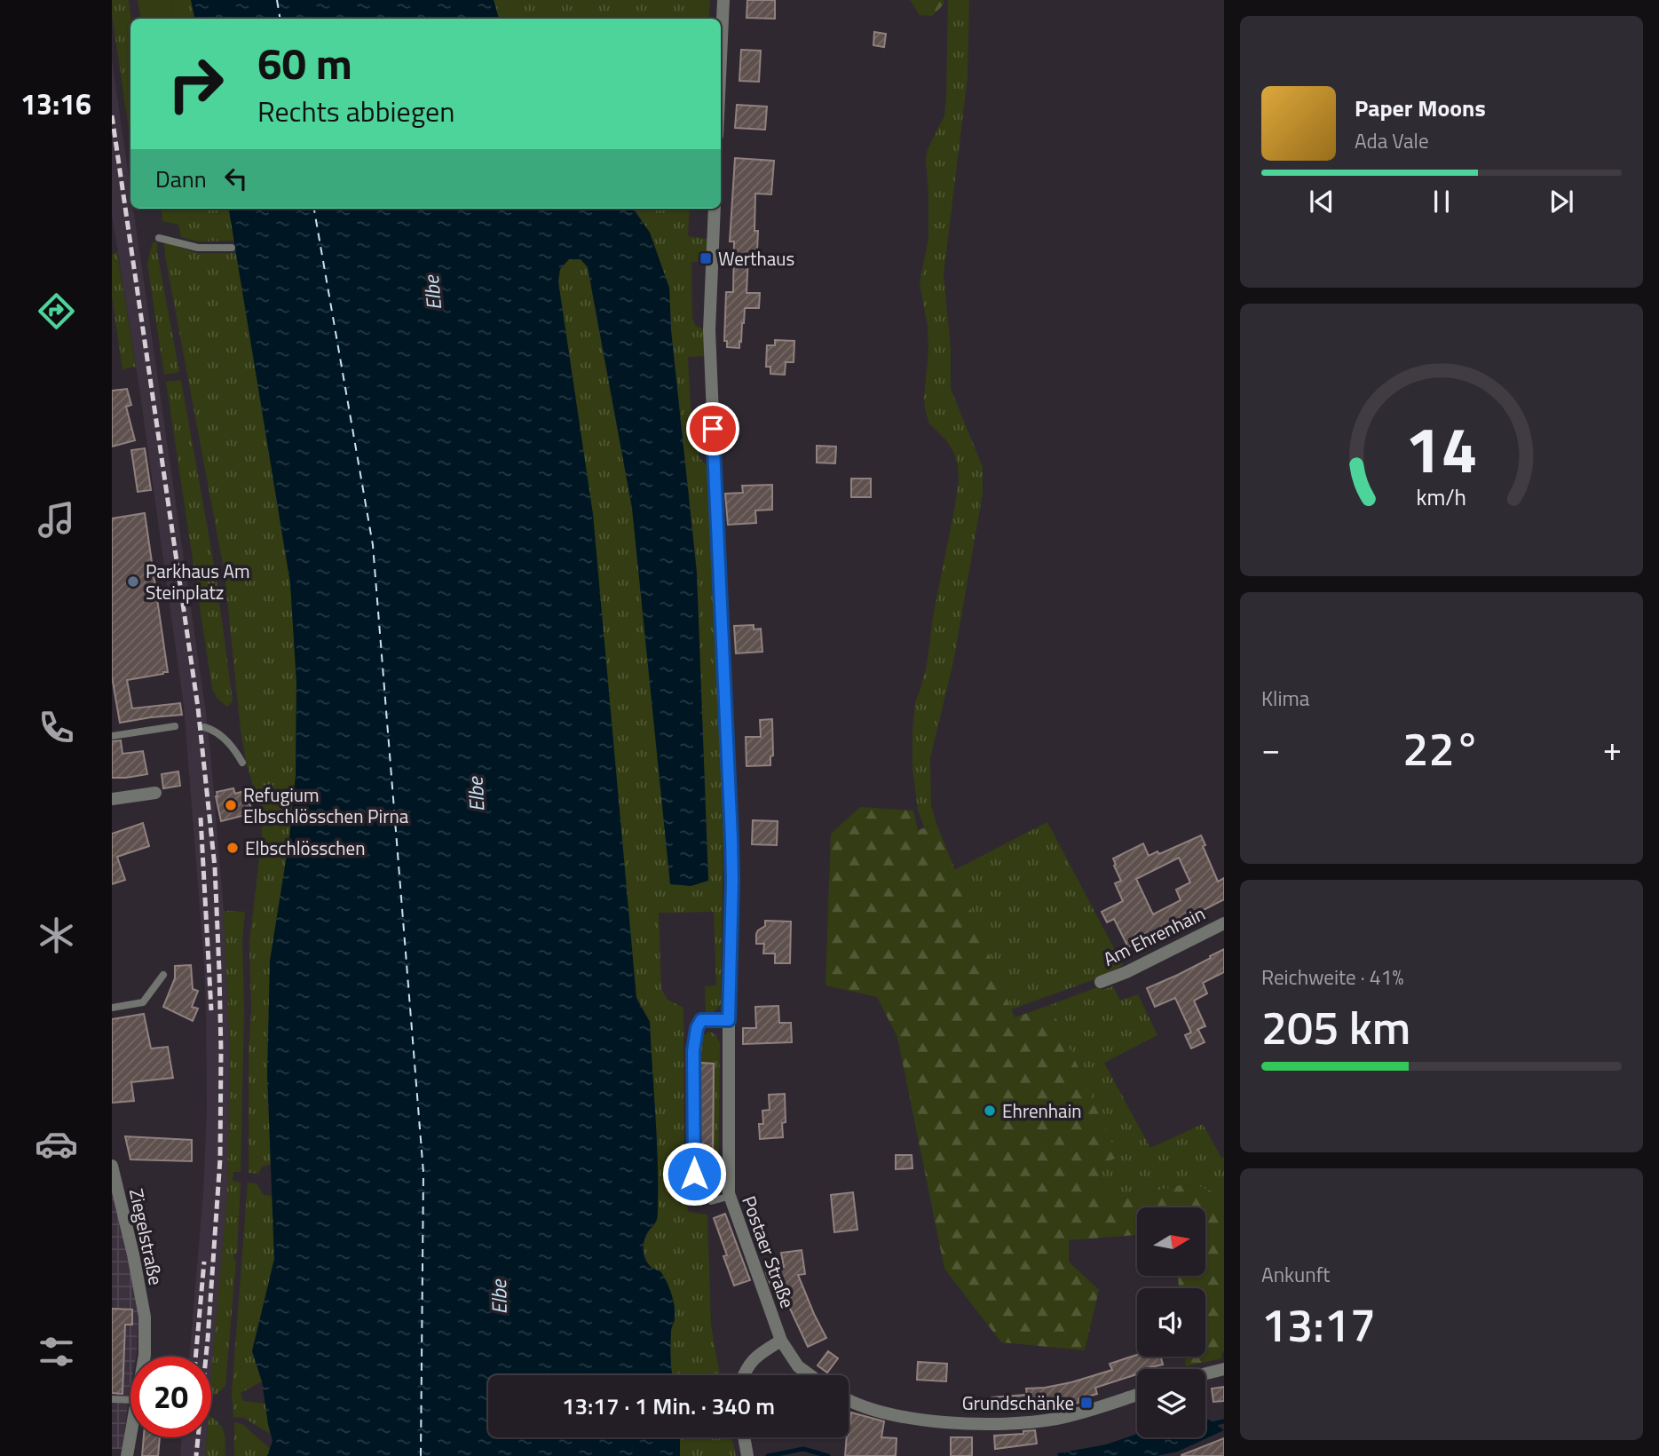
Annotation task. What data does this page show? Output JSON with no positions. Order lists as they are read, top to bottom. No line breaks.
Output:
{"streets":{"street":["Am Ehrenhain","Ziegelstraße","Postaer Straße"]},"water":["Elbe"],"places":{"transit":["Werthaus","Grundschänke"],"other":["Parkhaus Am Steinplatz","Refugium Elbschlösschen Pirna","Elbschlösschen","Ehrenhain"]},"north":"right","page":{"tabs":"13:16","turn":["60 m","Rechts abbiegen"],"song":["Paper Moons","Ada Vale"],"then":"Dann","tile":["Klima",["Reichweite · 41%","205 km"],["Ankunft","13:17"]],"heat":["−","22°","+"],"limit":"20","trip":"13:17 · 1 Min. · 340 m","gauge":["14","km/h"]}}
